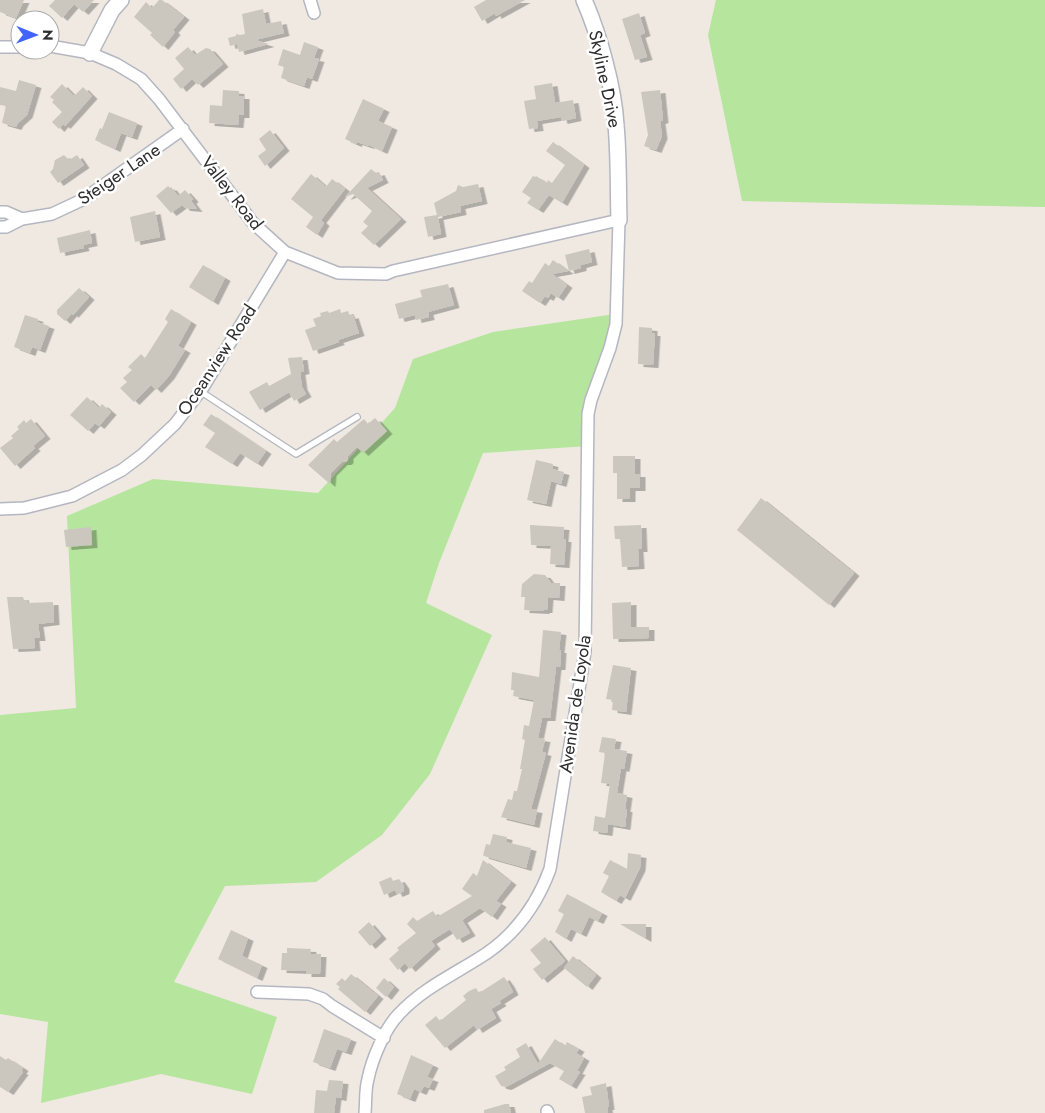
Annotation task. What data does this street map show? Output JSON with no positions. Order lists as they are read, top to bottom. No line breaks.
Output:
{"streets":{"street":["Skyline Drive","Steiger Lane","Valley Road","Oceanview Road","Avenida de Loyola"]},"crossings":[["Skyline Drive","Valley Road"],["Skyline Drive","Avenida de Loyola"],["Steiger Lane","Valley Road"],["Valley Road","Oceanview Road"],["Valley Road","Avenida de Loyola"]],"north":"right"}
